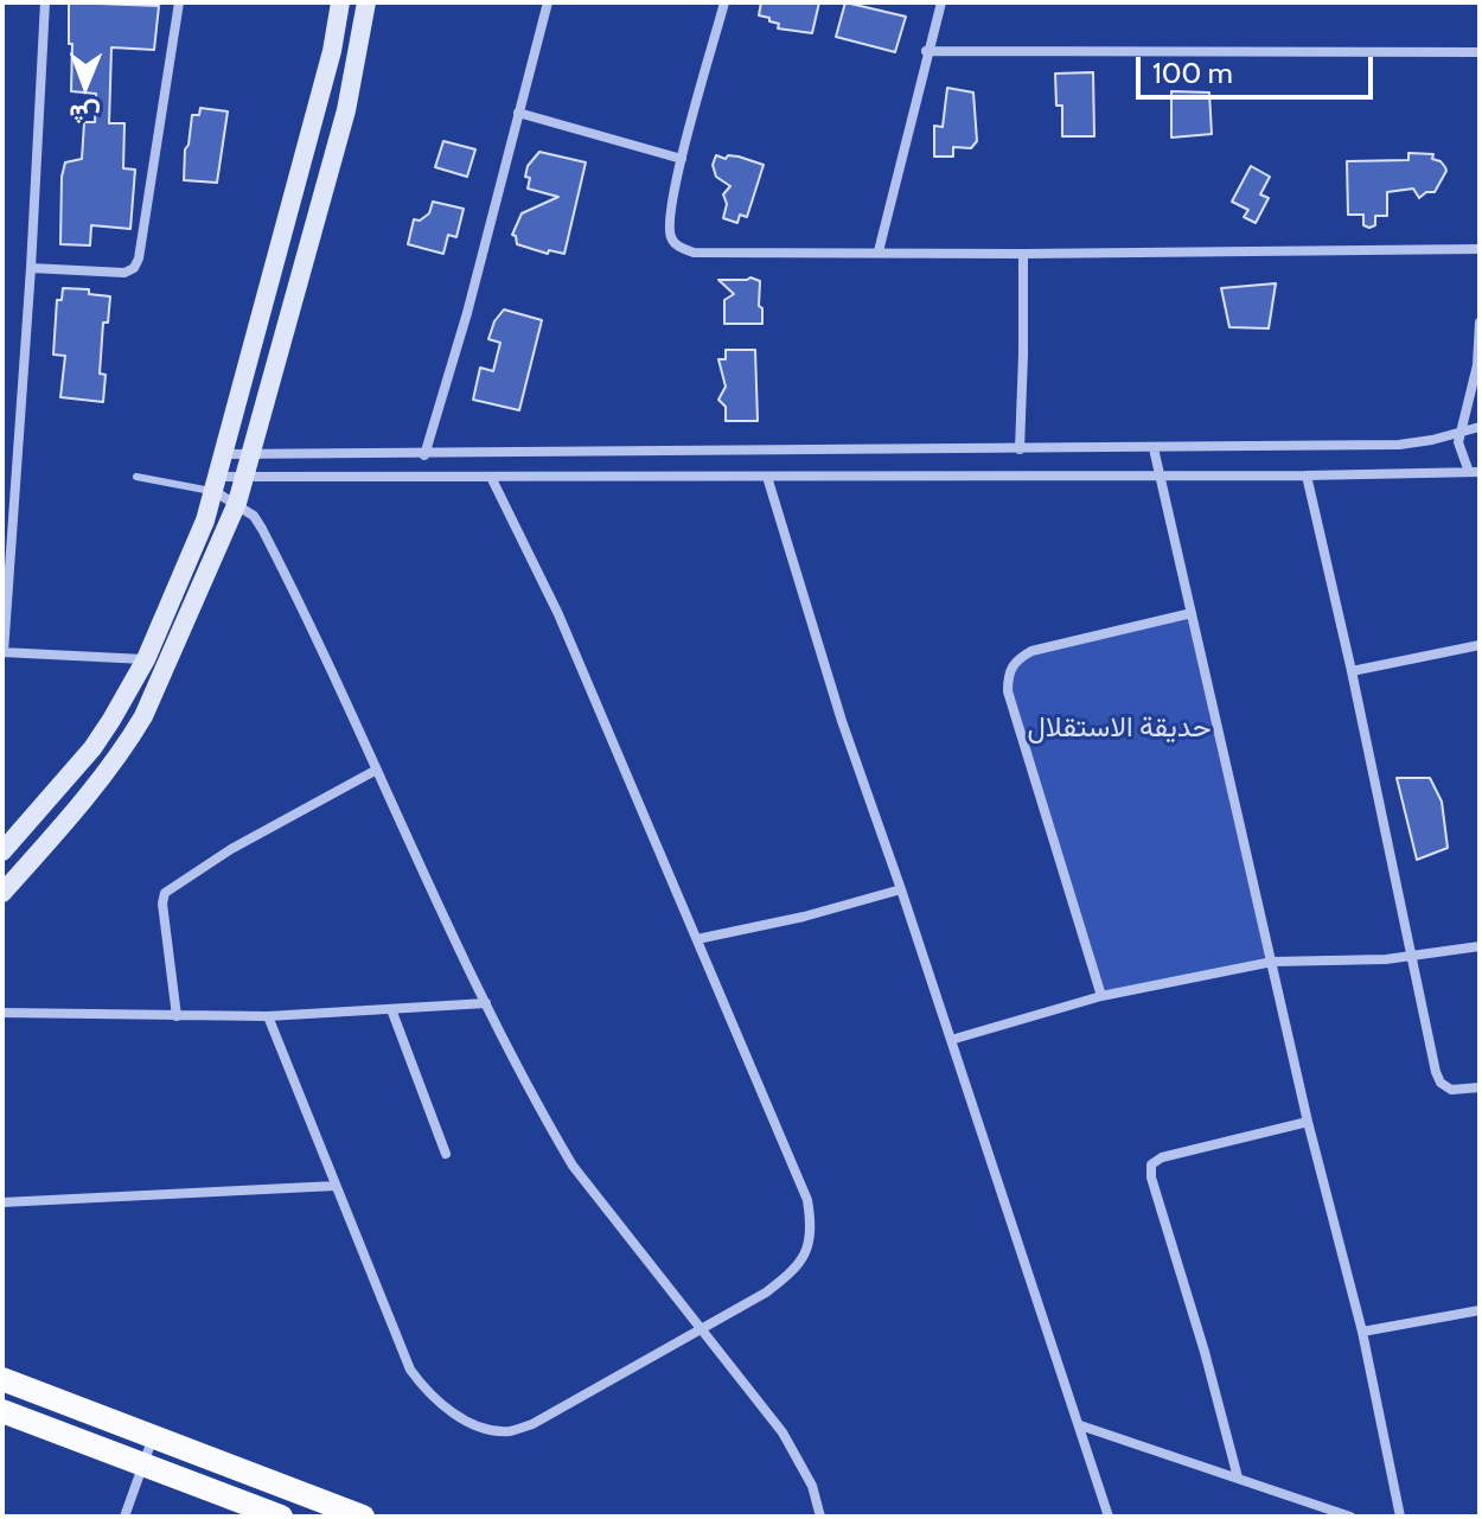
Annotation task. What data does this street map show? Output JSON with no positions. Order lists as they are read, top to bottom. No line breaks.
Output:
{"parks":["حديقة الاستقلال"],"scale_bar":"100 m","north":"bottom"}
